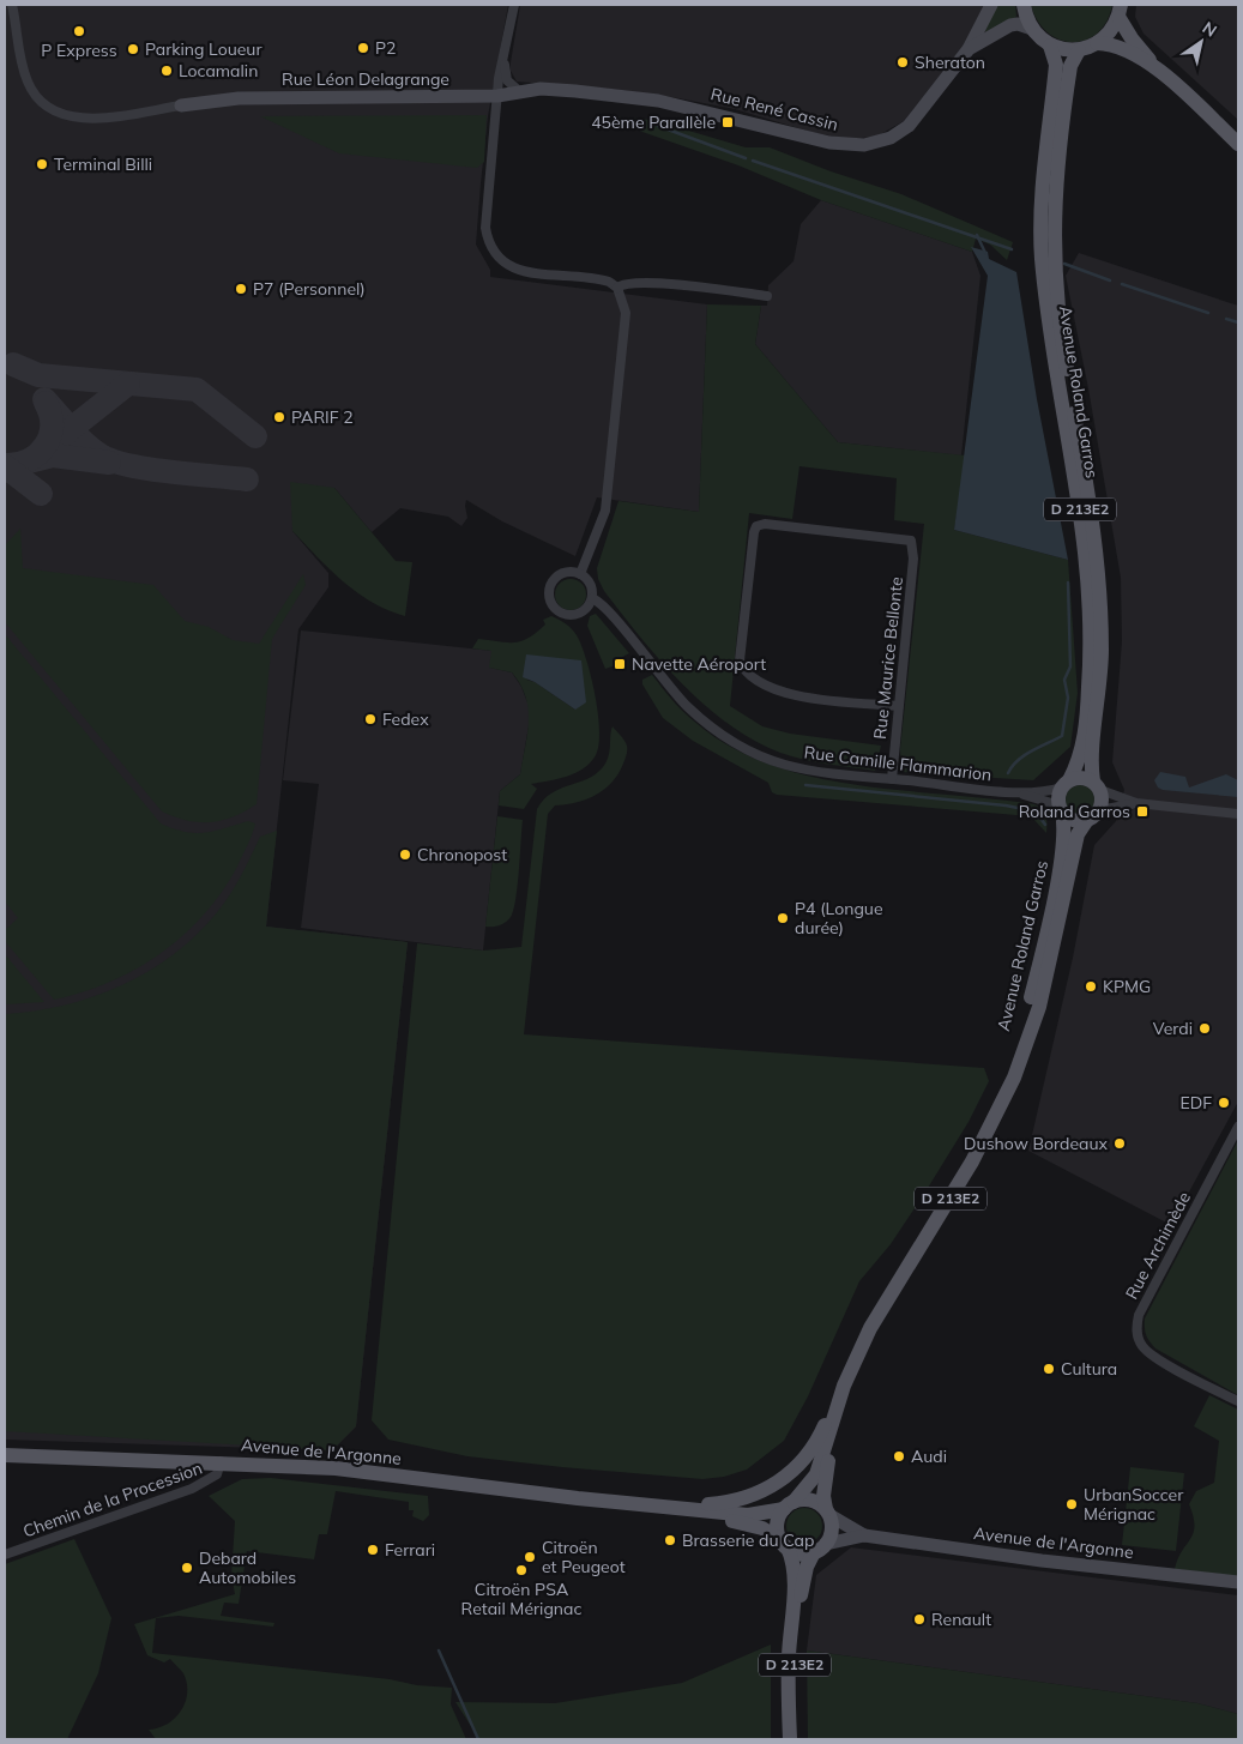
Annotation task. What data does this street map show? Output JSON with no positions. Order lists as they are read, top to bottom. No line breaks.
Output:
{"streets":{"main road":["Avenue Roland Garros","D 213E2","Avenue de l'Argonne"],"street":["Rue Léon Delagrange","Rue René Cassin","Rue Maurice Bellonte","Rue Camille Flammarion","Rue Archimède","Chemin de la Procession"]},"crossings":[["Rue Léon Delagrange","Rue René Cassin"],["Avenue Roland Garros","D 213E2"],["Avenue Roland Garros","Rue Camille Flammarion"],["Avenue Roland Garros","Avenue de l'Argonne"],["D 213E2","Avenue de l'Argonne"],["Rue Maurice Bellonte","Rue Camille Flammarion"],["Avenue de l'Argonne","Chemin de la Procession"]],"places":{"other":["P Express","P2","Parking Loueur","Sheraton","Locamalin","Terminal Billi","P7 (Personnel)","PARIF 2","Fedex","Chronopost","P4 (Longue durée)","KPMG","Verdi","EDF","Dushow Bordeaux","Cultura","Audi","UrbanSoccer Mérignac","Brasserie du Cap","Ferrari","Citroën et Peugeot","Debard Automobiles","Citroën PSA Retail Mérignac","Renault"],"transit":["45ème Parallèle","Navette Aéroport","Roland Garros"]},"north":"top right"}
